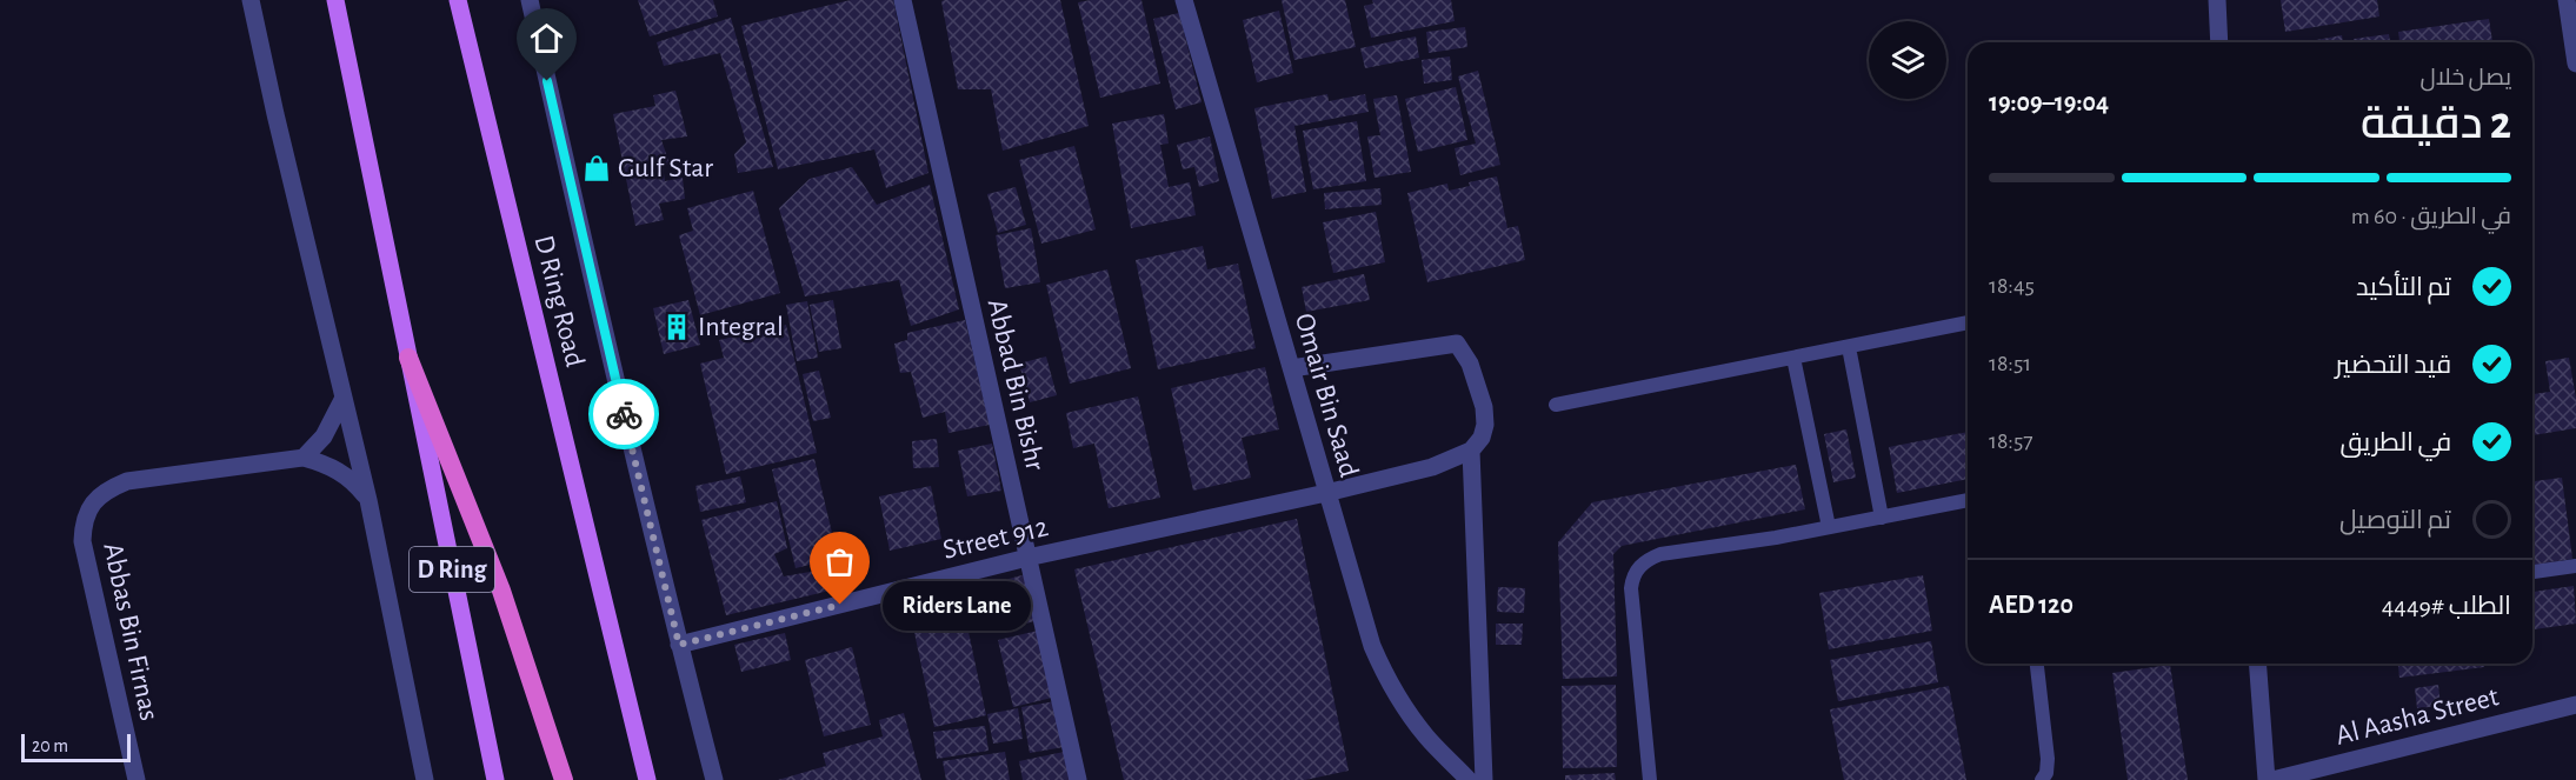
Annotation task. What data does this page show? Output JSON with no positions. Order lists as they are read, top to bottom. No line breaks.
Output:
{"streets":{"main road":["D Ring Road","D Ring"],"street":["Abbad Bin Bishr","Omair Bin Saad","Street 912","Abbas Bin Firnas","Al Aasha Street"]},"crossings":[["D Ring Road","Street 912"],["Abbad Bin Bishr","Street 912"],["Omair Bin Saad","Street 912"]],"places":{"shop":["Gulf Star"],"building":["Integral"],"other":["Riders Lane"]},"scale_bar":"20 m","page":{"heading":["2 دقيقة","يصل خلال","19:04–19:09"],"panel":["الطلب #4449","AED 120"],"bar":"في الطريق · 60 m","list":[["تم التأكيد","18:45"],["قيد التحضير","18:51"],["في الطريق","18:57"],"تم التوصيل"],"bubble":"Riders Lane","scale":"20 m"}}
